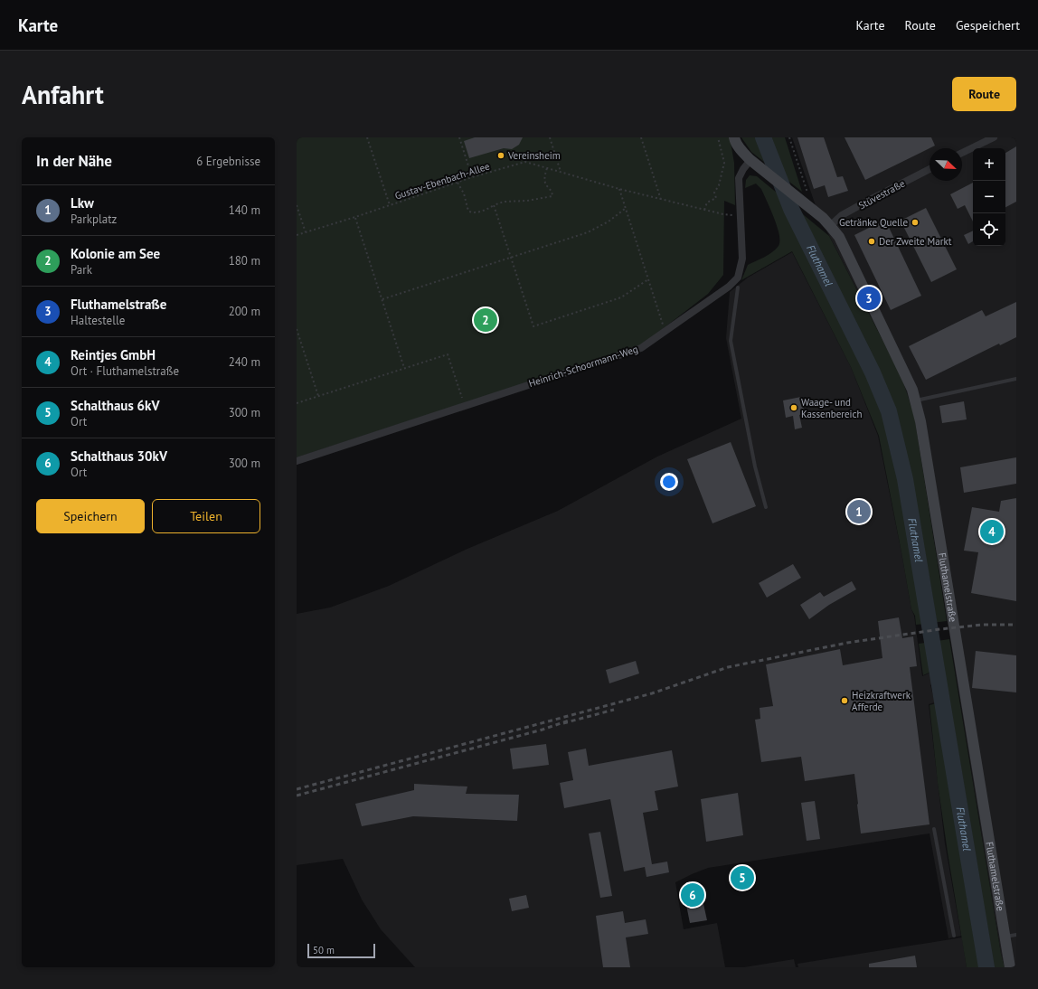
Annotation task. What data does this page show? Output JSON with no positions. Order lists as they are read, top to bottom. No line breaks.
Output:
{"streets":{"main road":["Fluthamelstraße"],"street":["Stüvestraße","Heinrich-Schoormann-Weg"],"path":["Gustav-Ebenbach-Allee"]},"crossings":[["Gustav-Ebenbach-Allee","Heinrich-Schoormann-Weg"],["Stüvestraße","Fluthamelstraße"],["Heinrich-Schoormann-Weg","Fluthamelstraße"]],"water":["Fluthamel"],"places":["Vereinsheim","Getränke Quelle","Der Zweite Markt","Waage- und Kassenbereich","Heizkraftwerk Afferde"],"scale_bar":"50 m","north":"bottom right","page":{"header":"Karte","nav":["Karte","Route","Gespeichert"],"buttons":["Route",["Speichern","Teilen"]],"title":"Anfahrt","heading":["In der Nähe","6 Ergebnisse"],"map_buttons":["+","−"],"list":[{"mark":"1","name":"Lkw","note":"Parkplatz","value":"140 m"},{"mark":"2","name":"Kolonie am See","note":"Park","value":"180 m"},{"mark":"3","name":"Fluthamelstraße","note":"Haltestelle","value":"200 m"},{"mark":"4","name":"Reintjes GmbH","note":"Ort · Fluthamelstraße","value":"240 m"},{"mark":"5","name":"Schalthaus 6kV","note":"Ort","value":"300 m"},{"mark":"6","name":"Schalthaus 30kV","note":"Ort","value":"300 m"}],"pins":["3","2","1","4","5","6"],"scale":"50 m"}}
